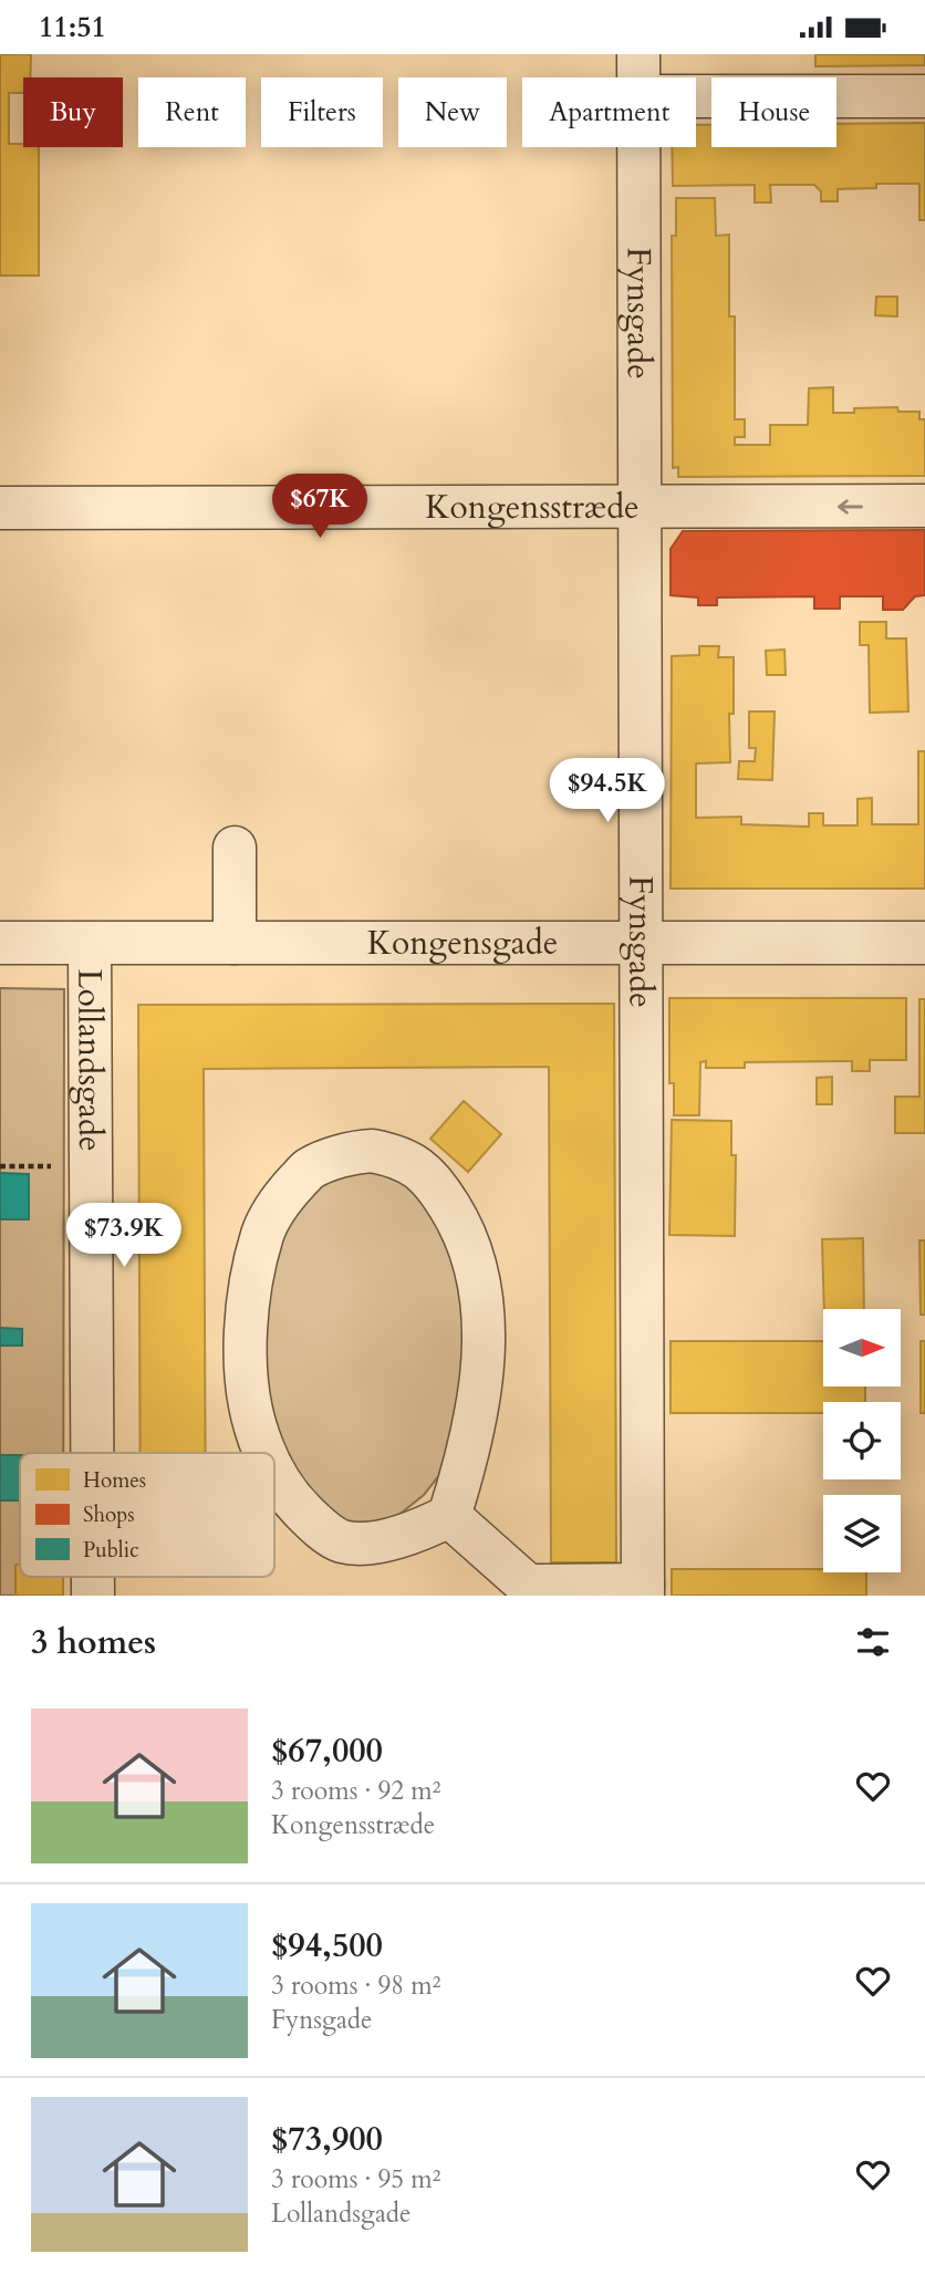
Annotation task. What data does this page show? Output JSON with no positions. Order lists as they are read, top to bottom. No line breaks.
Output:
{"streets":{"street":["Fynsgade","Kongensstræde","Kongensgade","Lollandsgade"]},"crossings":[["Fynsgade","Kongensstræde"],["Fynsgade","Kongensgade"],["Kongensgade","Lollandsgade"]],"legend":["Homes","Shops","Public"],"north":"right","page":{"status":"11:51","chip":["Buy","Rent","Filters","New","Apartment","House"],"price":["$67K","$94.5K","$73.9K"],"heading":"3 homes","list":[{"name":"$67,000","note":"3 rooms · 92 m² · Kongensstræde"},{"name":"$94,500","note":"3 rooms · 98 m² · Fynsgade"},{"name":"$73,900","note":"3 rooms · 95 m² · Lollandsgade"}]}}
